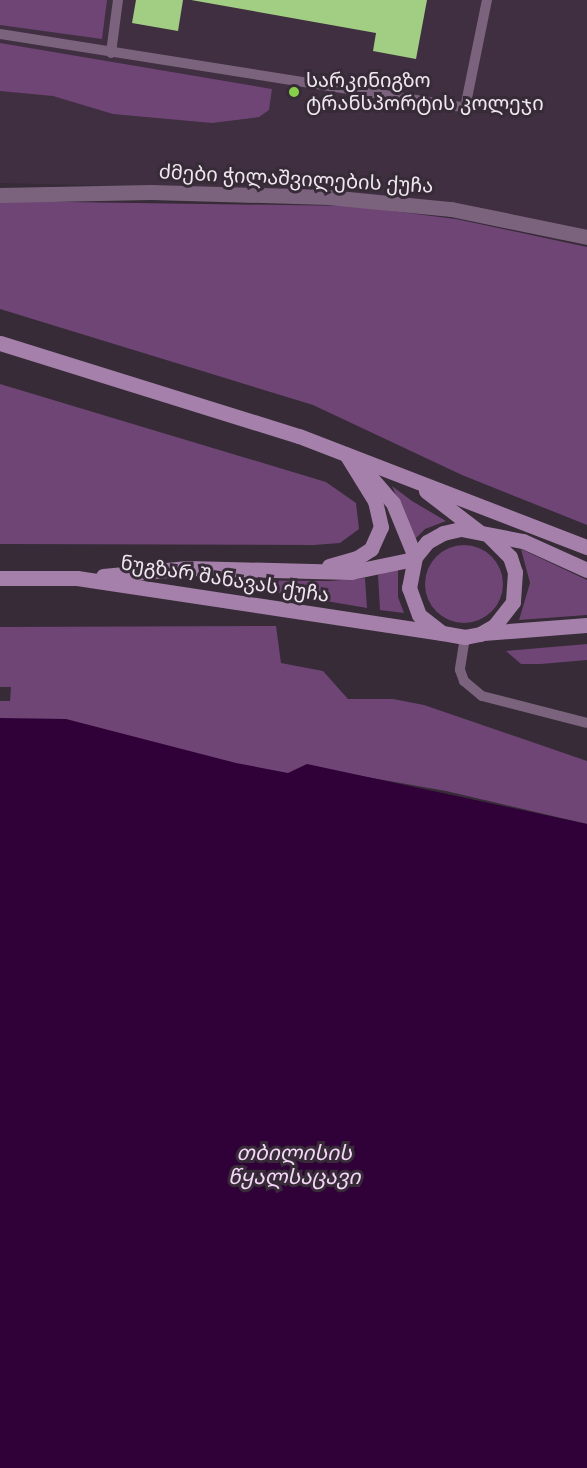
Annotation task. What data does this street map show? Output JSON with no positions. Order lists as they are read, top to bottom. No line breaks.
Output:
{"streets":{"main road":["ნუგზარ შანავას ქუჩა"],"street":["ძმები ჭილაშვილების ქუჩა"]},"water":["თბილისის წყალსაცავი"],"places":["სარკინიგზო ტრანსპორტის კოლეჯი"]}
